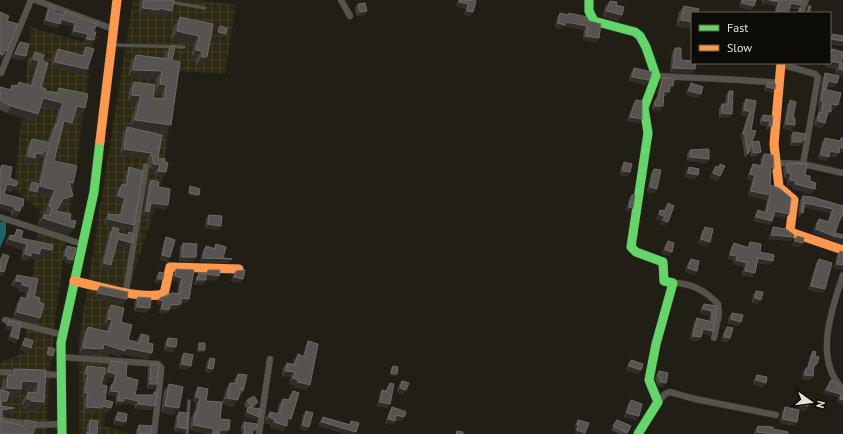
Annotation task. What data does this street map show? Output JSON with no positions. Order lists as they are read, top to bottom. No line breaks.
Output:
{"legend":["Fast","Slow"],"north":"right"}
